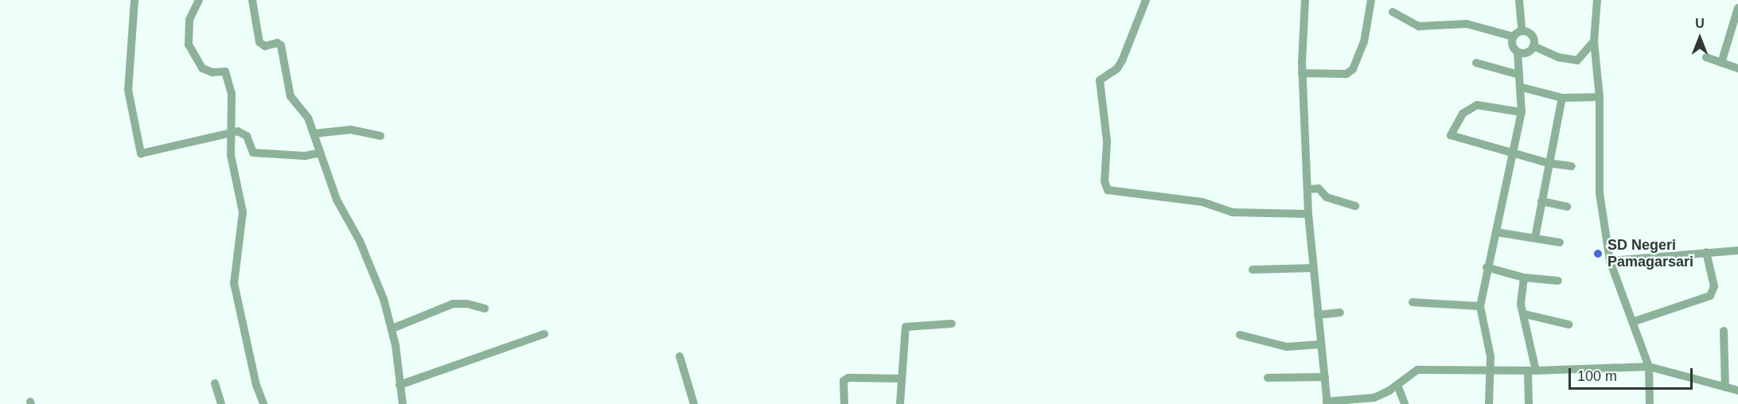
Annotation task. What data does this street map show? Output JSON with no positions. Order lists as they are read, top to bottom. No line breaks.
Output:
{"places":["SD Negeri Pamagarsari"],"scale_bar":"100 m","north":"top"}
